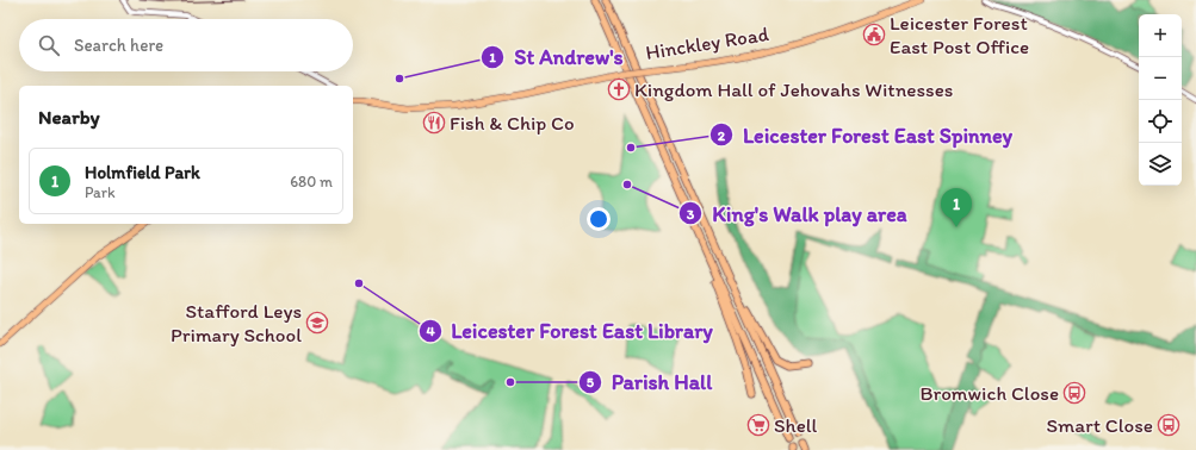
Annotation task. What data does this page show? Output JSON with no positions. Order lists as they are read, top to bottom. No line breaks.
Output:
{"streets":{"main road":["Hinckley Road"]},"places":{"public building":["Leicester Forest East Post Office"],"other":["St Andrew's","Leicester Forest East Spinney","King's Walk play area","Leicester Forest East Library","Parish Hall"],"church":["Kingdom Hall of Jehovahs Witnesses"],"restaurant":["Fish & Chip Co"],"school or university":["Stafford Leys Primary School"],"bus stop":["Bromwich Close","Smart Close"],"supermarket":["Shell"]},"page":{"map_buttons":["+","−"],"search":"Search here","heading":"Nearby","list":[{"mark":"1","name":"Holmfield Park","note":"Park","value":"680 m"}],"pins":"1"}}
